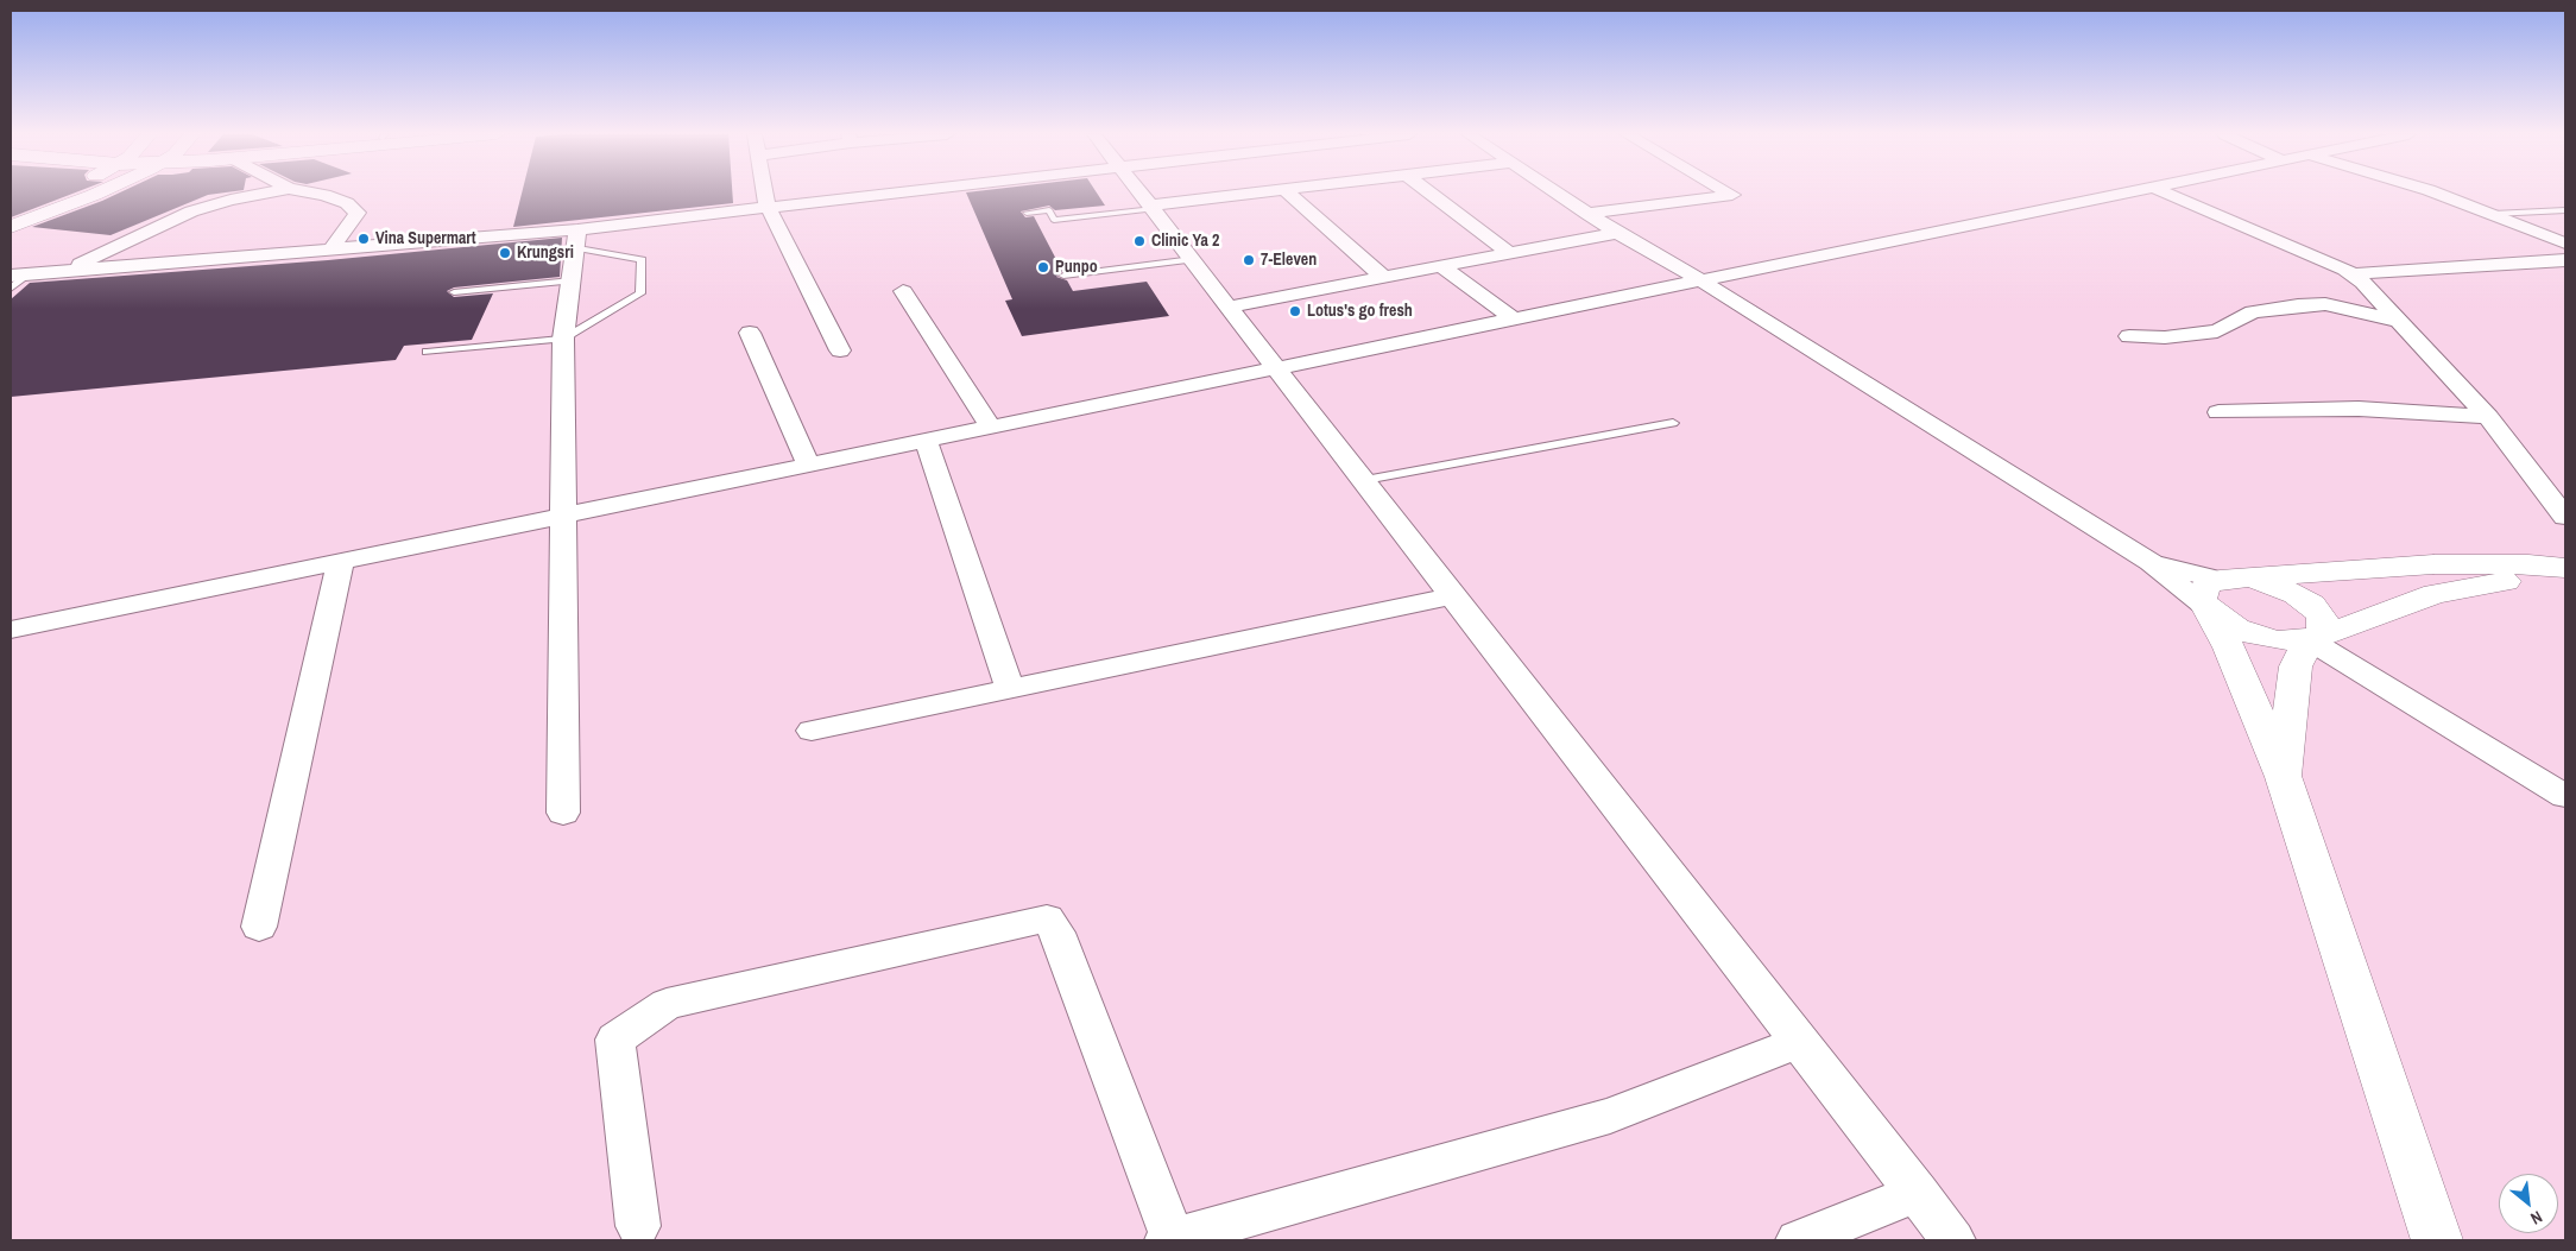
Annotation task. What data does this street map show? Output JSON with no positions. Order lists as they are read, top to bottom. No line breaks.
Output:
{"places":["Vina Supermart","Clinic Ya 2","Krungsri","7-Eleven","Punpo","Lotus's go fresh"],"north":"bottom right"}
